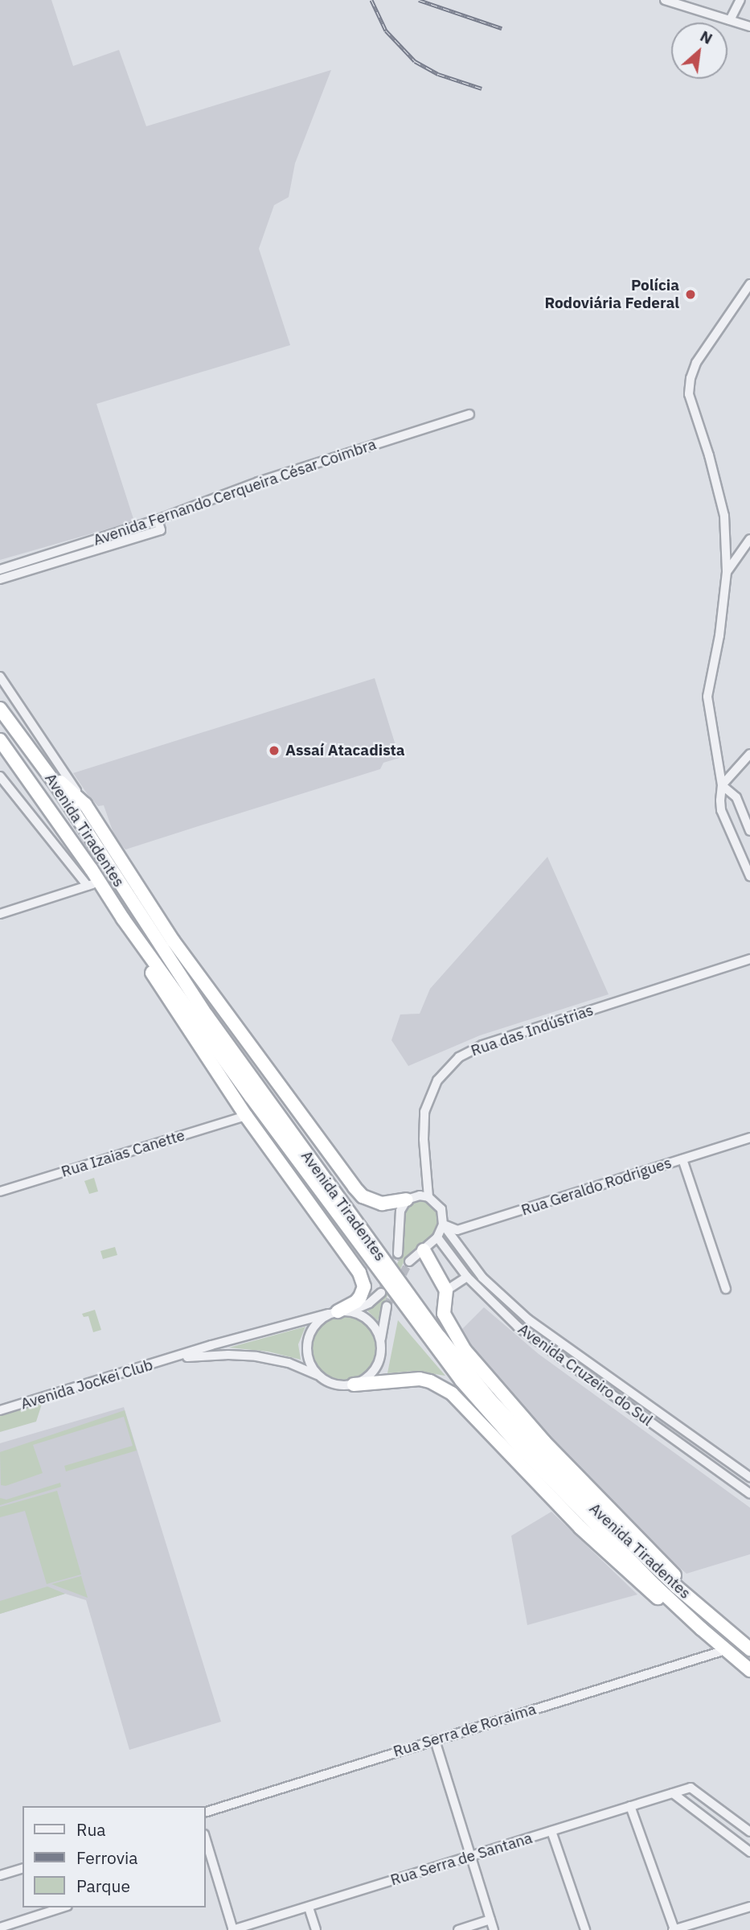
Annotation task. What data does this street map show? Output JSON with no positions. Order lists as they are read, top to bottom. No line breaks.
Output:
{"streets":{"highway":["Avenida Tiradentes"],"street":["Avenida Fernando Cerqueira César Coimbra","Rua das Indústrias","Rua Izaias Canette","Rua Geraldo Rodrigues","Avenida Cruzeiro do Sul","Avenida Jockei Club","Rua Serra de Roraima","Rua Serra de Santana"]},"crossings":[["Avenida Tiradentes","Rua Serra de Roraima"],["Rua das Indústrias","Avenida Cruzeiro do Sul"],["Rua Geraldo Rodrigues","Avenida Cruzeiro do Sul"]],"places":["Polícia Rodoviária Federal","Assaí Atacadista"],"legend":["Rua","Ferrovia","Parque"],"north":"top right"}
